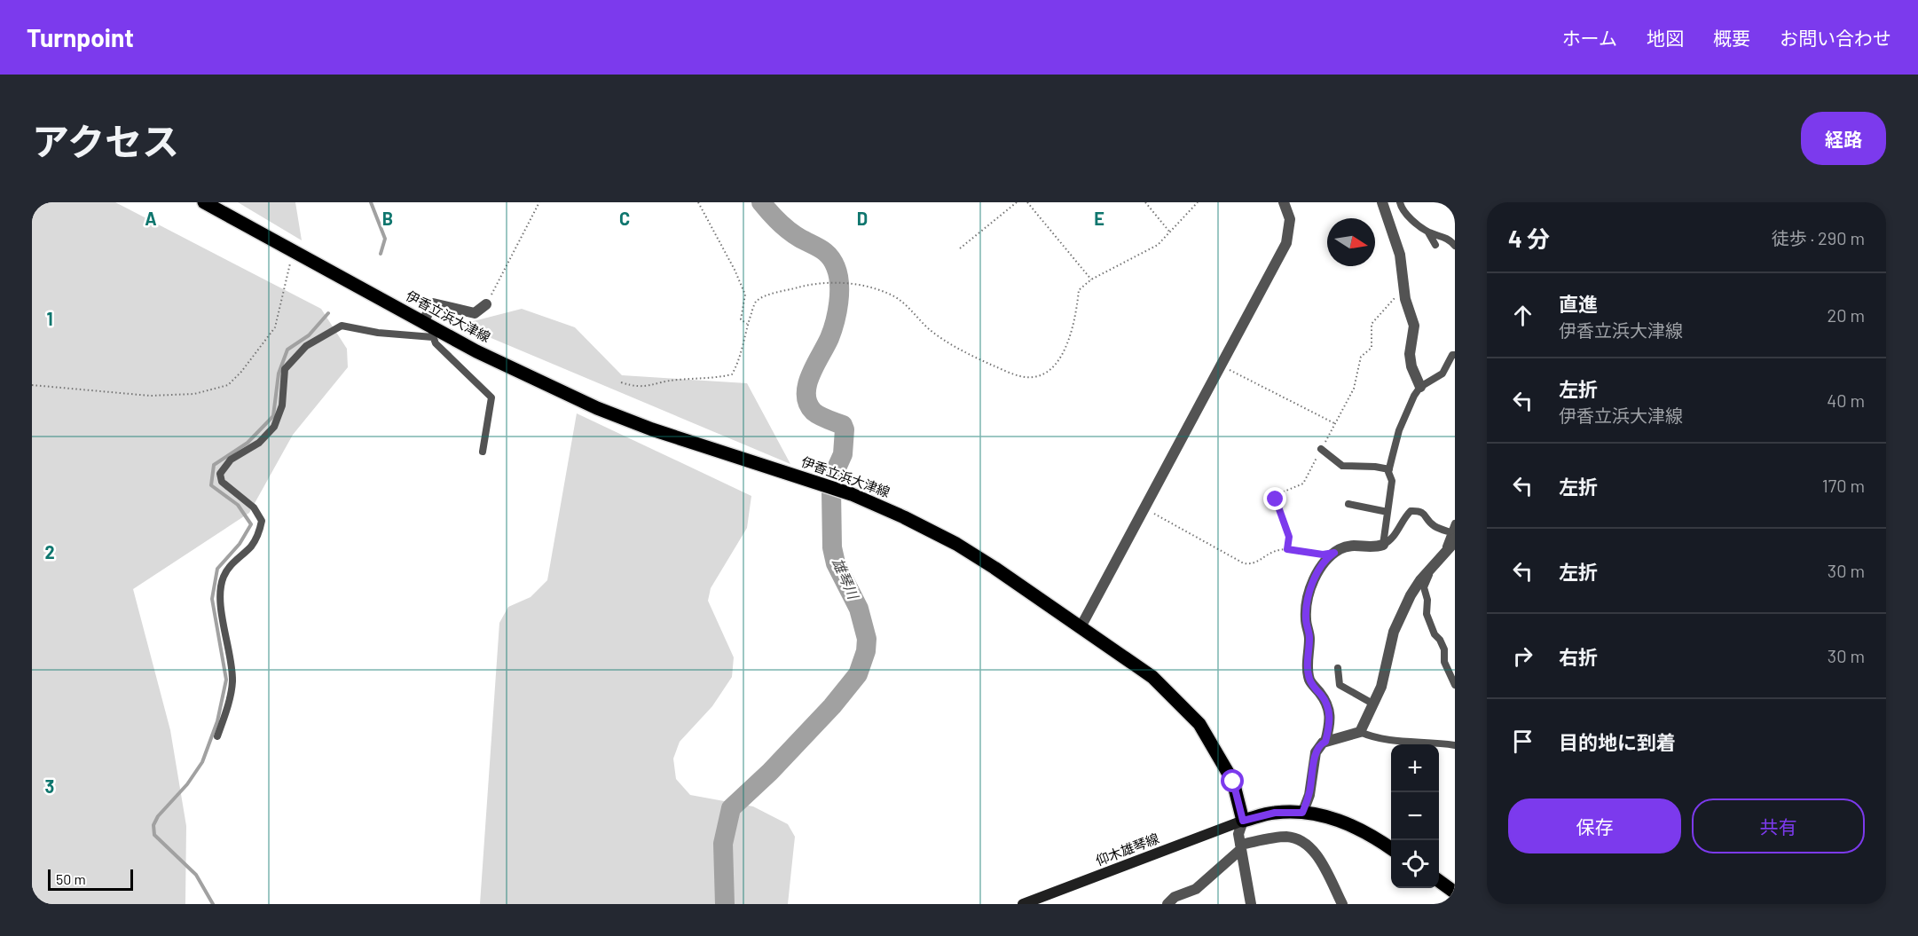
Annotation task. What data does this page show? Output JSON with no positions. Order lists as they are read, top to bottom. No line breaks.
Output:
{"streets":{"main road":["伊香立浜大津線","仰木雄琴線"]},"crossings":[["伊香立浜大津線","仰木雄琴線"]],"water":["雄琴川"],"scale_bar":"50 m","north":"right","page":{"header":"Turnpoint","nav":["ホーム","地図","概要","お問い合わせ"],"title":"アクセス","buttons":["経路",["保存","共有"]],"heading":["4 分","徒歩 · 290 m"],"list":[["直進","伊香立浜大津線","20 m"],["左折","伊香立浜大津線","40 m"],["左折","170 m"],["左折","30 m"],["右折","30 m"],"目的地に到着"],"map_buttons":["+","−"],"scale":"50 m"},"grid":{"columns":["A","B","C","D","E"],"rows":["1","2","3"]}}
